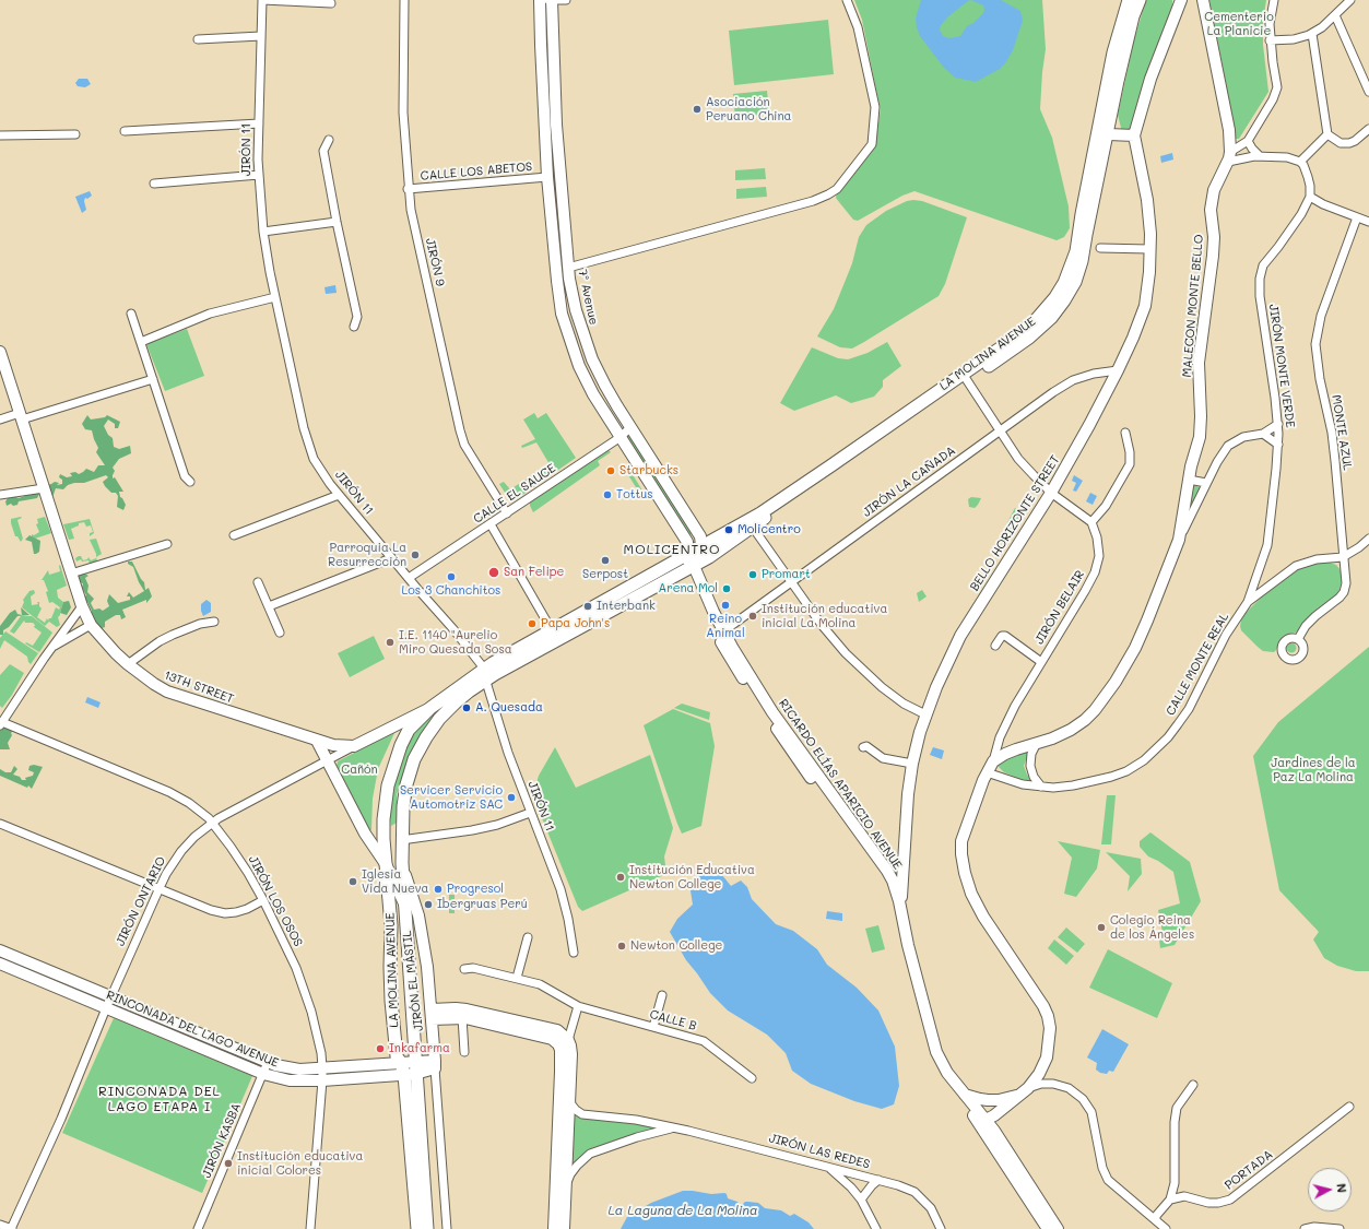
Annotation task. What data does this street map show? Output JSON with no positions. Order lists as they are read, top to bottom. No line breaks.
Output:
{"streets":{"main road":["LA MOLINA AVENUE"],"street":["JIRÓN 11","CALLE LOS ABETOS","JIRÓN 9","7º Avenue","MALECON MONTE BELLO","JIRÓN MONTE VERDE","MONTE AZUL","JIRÓN LA CAÑADA","CALLE EL SAUCE","BELLO HORIZONTE STREET","JIRÓN BELAIR","CALLE MONTE REAL","13TH STREET","RICARDO ELÍAS APARICIO AVENUE","JIRÓN ONTARIO","JIRÓN LOS OSOS","JIRÓN EL MÁSTIL","CALLE B","RINCONADA DEL LAGO AVENUE","JIRÓN KASBA","JIRÓN LAS REDES","PORTADA"]},"crossings":[["JIRÓN 11","LA MOLINA AVENUE"],["JIRÓN 11","CALLE EL SAUCE"],["CALLE LOS ABETOS","JIRÓN 9"],["JIRÓN 9","CALLE EL SAUCE"],["7º Avenue","CALLE EL SAUCE"],["MALECON MONTE BELLO","JIRÓN BELAIR"],["LA MOLINA AVENUE","RICARDO ELÍAS APARICIO AVENUE"],["LA MOLINA AVENUE","JIRÓN ONTARIO"],["LA MOLINA AVENUE","JIRÓN EL MÁSTIL"],["LA MOLINA AVENUE","RINCONADA DEL LAGO AVENUE"],["JIRÓN MONTE VERDE","CALLE MONTE REAL"],["MONTE AZUL","CALLE MONTE REAL"],["JIRÓN LA CAÑADA","BELLO HORIZONTE STREET"],["JIRÓN LA CAÑADA","RICARDO ELÍAS APARICIO AVENUE"],["BELLO HORIZONTE STREET","RICARDO ELÍAS APARICIO AVENUE"],["13TH STREET","JIRÓN ONTARIO"],["JIRÓN ONTARIO","JIRÓN LOS OSOS"],["JIRÓN ONTARIO","RINCONADA DEL LAGO AVENUE"],["JIRÓN LOS OSOS","RINCONADA DEL LAGO AVENUE"],["JIRÓN EL MÁSTIL","RINCONADA DEL LAGO AVENUE"],["RINCONADA DEL LAGO AVENUE","JIRÓN KASBA"]],"districts":["MOLICENTRO","RINCONADA DEL LAGO ETAPA I"],"water":["La Laguna de La Molina"],"parks":["Cementerio La Planicie","Jardines de la Paz La Molina","Cañón"],"places":["Asociación Peruano China","Starbucks","Tottus","Molicentro","Parroquia La Resurrección","Serpost","San Felipe","Promart","Los 3 Chanchitos","Arena Mol","Reino Animal","Interbank","Institución educativa inicial La Molina","Papa John's","I.E. 1140 \"Aurelio Miro Quesada Sosa","A. Quesada","Servicer Servicio Automotriz SAC","Institución Educativa Newton College","Iglesia Vida Nueva","Progresol","Ibergruas Perú","Colegio Reina de los Ángeles","Newton College","Inkafarma","Institución educativa inicial Colores"],"north":"right"}
